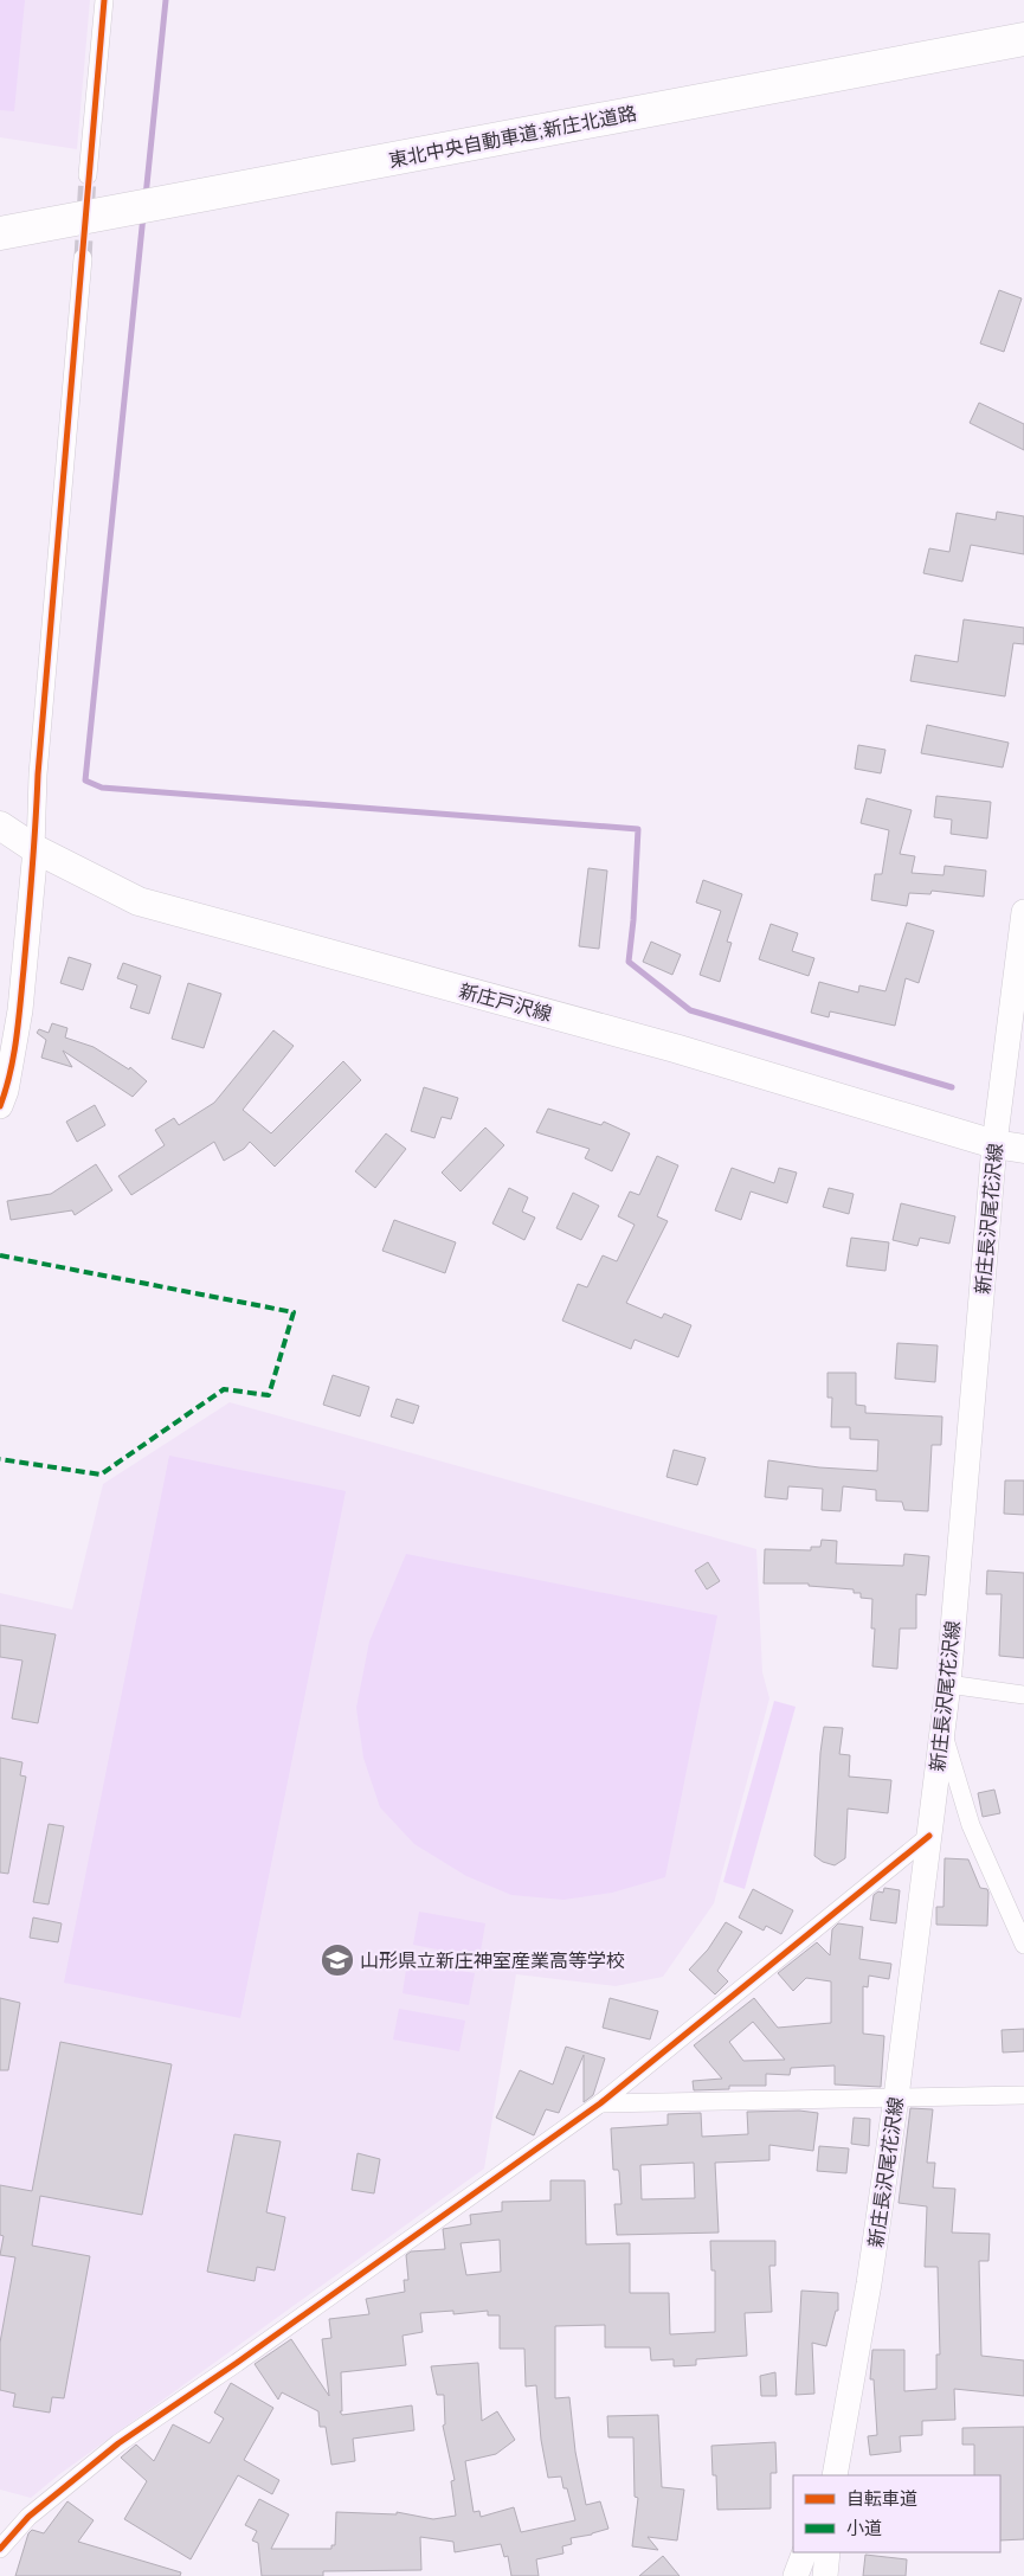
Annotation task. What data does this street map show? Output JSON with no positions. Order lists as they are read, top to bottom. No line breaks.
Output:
{"streets":{"highway":["東北中央自動車道;新庄北道路"],"main road":["新庄戸沢線","新庄長沢尾花沢線"]},"crossings":[["新庄戸沢線","新庄長沢尾花沢線"]],"places":{"school or university":["山形県立新庄神室産業高等学校"]},"legend":["自転車道","小道"]}
